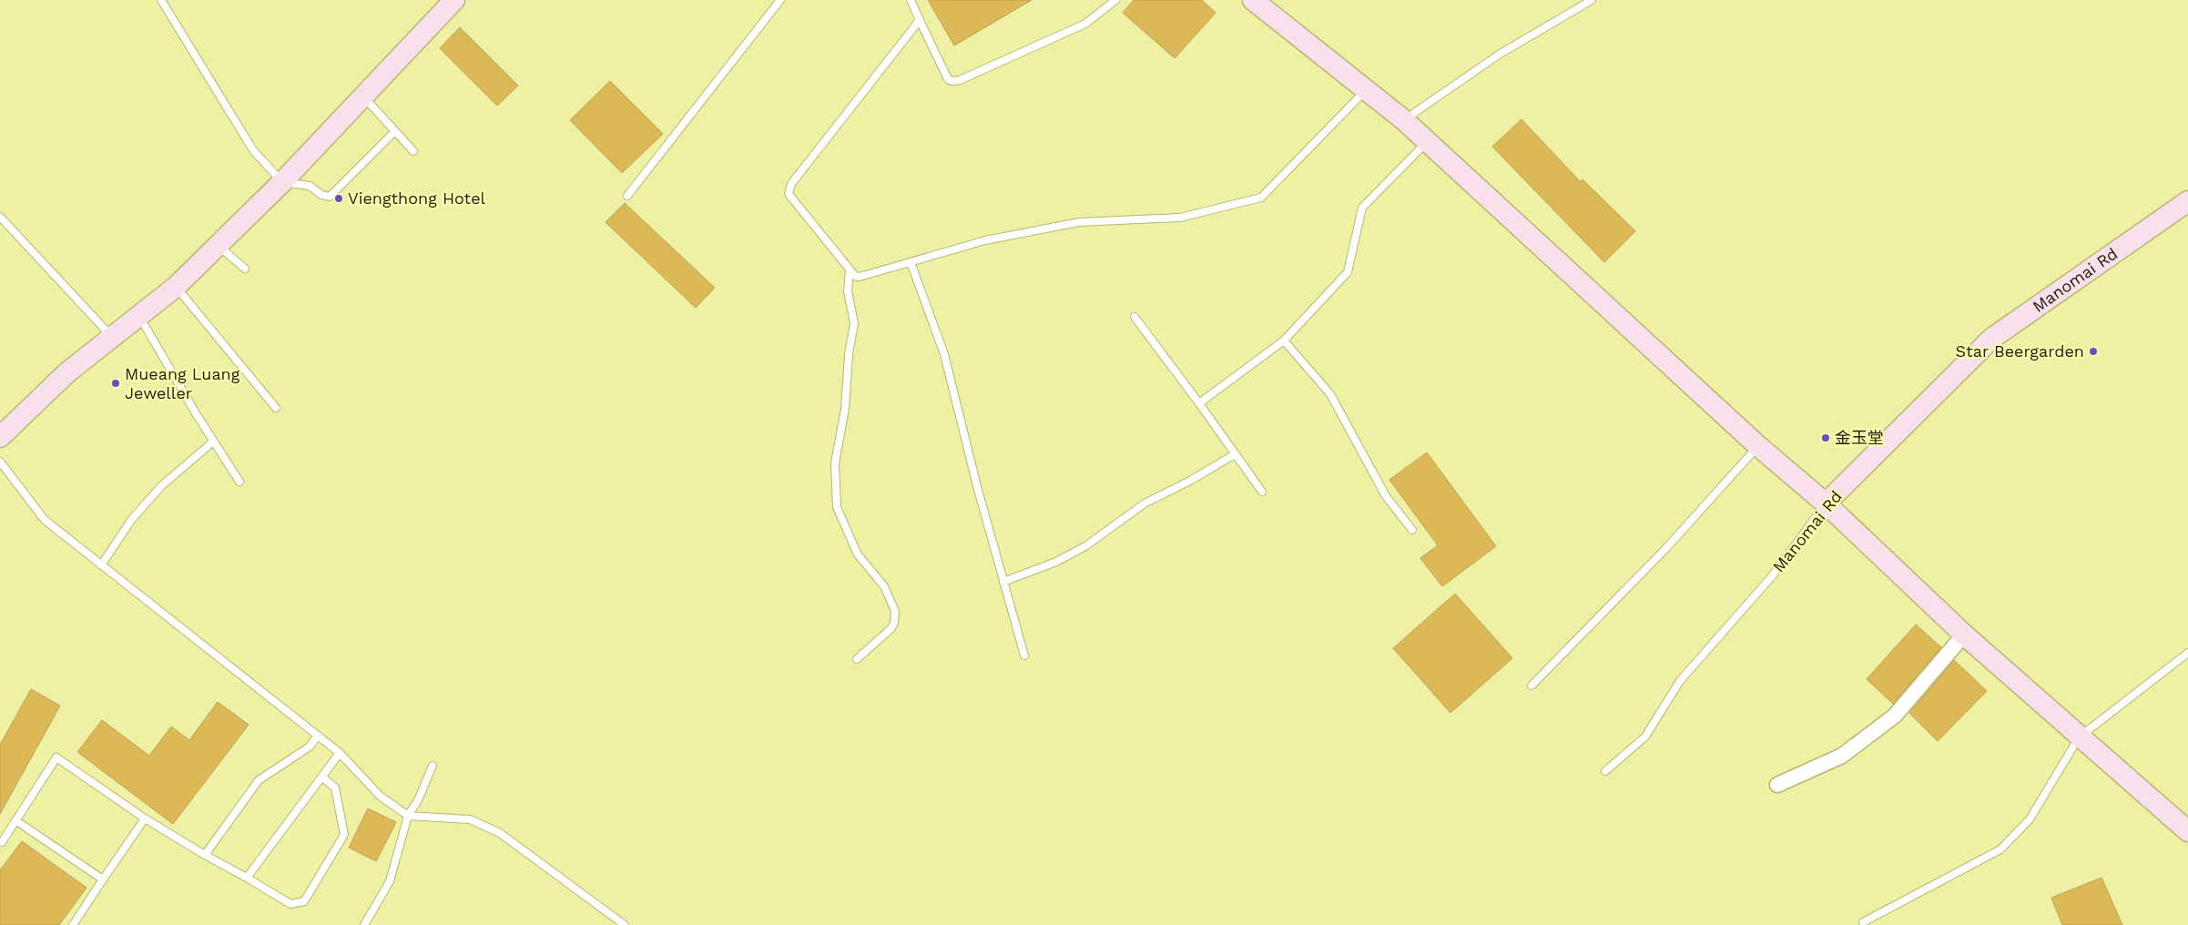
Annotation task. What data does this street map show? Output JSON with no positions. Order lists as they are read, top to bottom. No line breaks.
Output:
{"streets":{"street":["Manomai Rd"]},"places":["Viengthong Hotel","Star Beergarden","Mueang Luang Jeweller","金玉堂"]}
